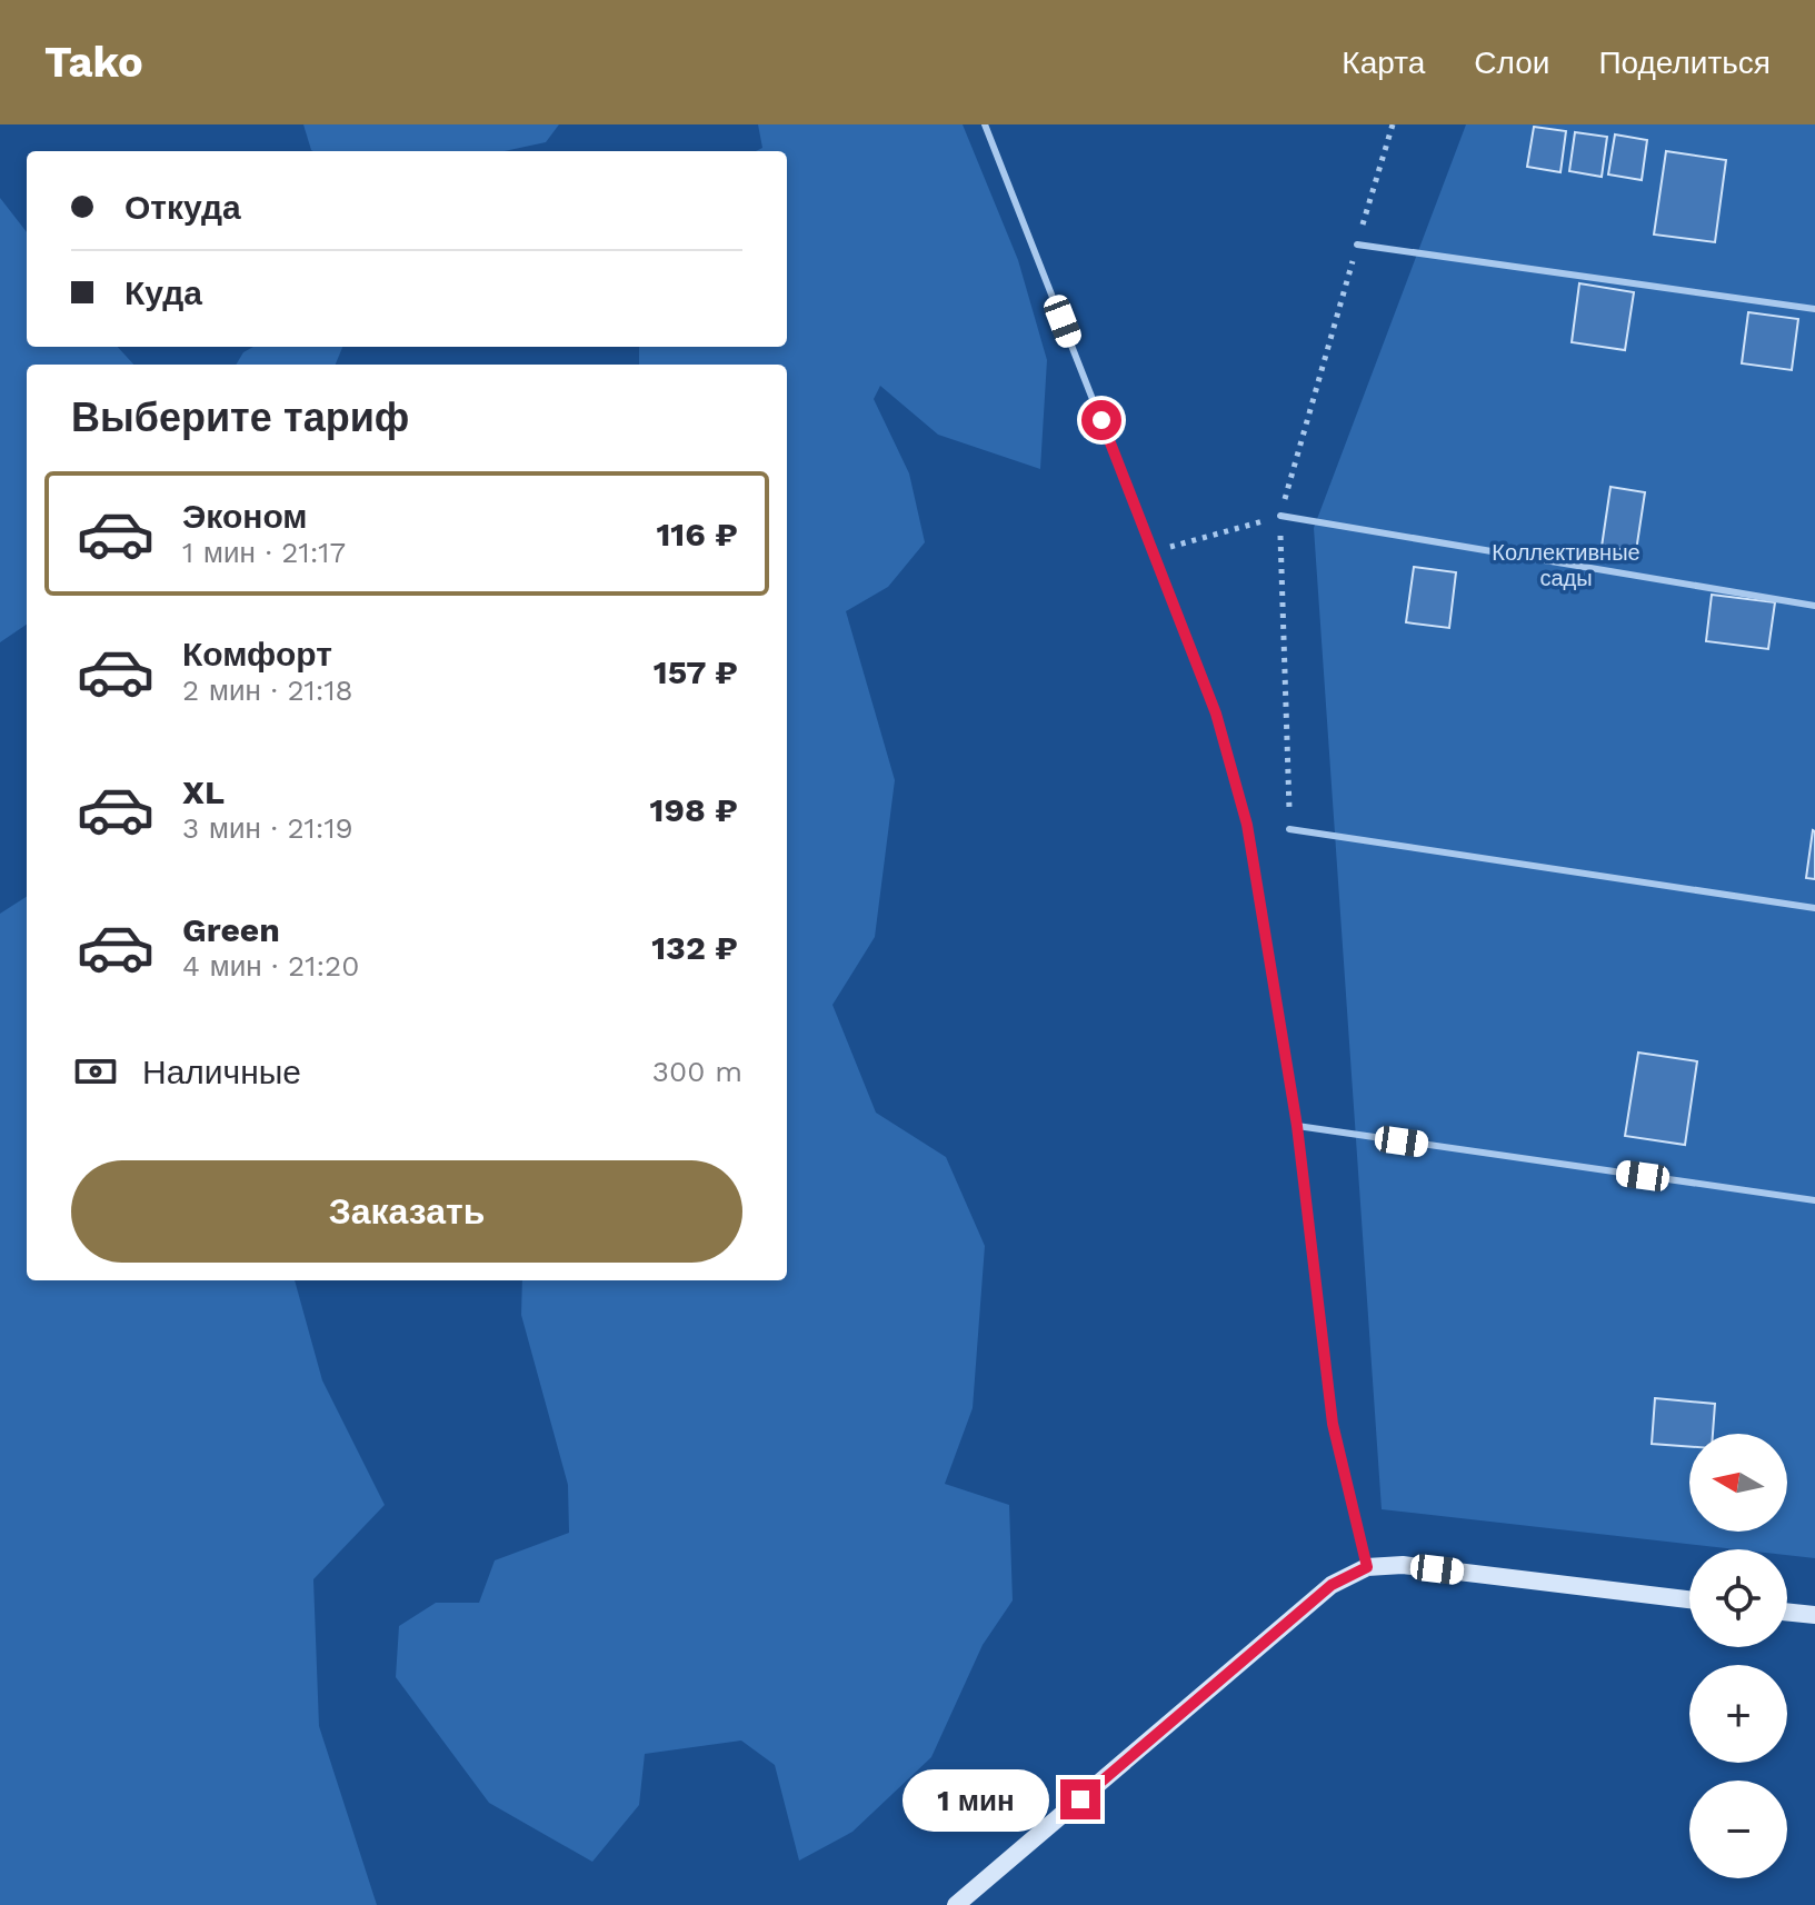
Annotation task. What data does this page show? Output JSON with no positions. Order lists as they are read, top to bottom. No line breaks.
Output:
{"parks":["Коллективные сады"],"north":"left","page":{"header":"Tako","nav":["Карта","Слои","Поделиться"],"banner":["Откуда","Куда"],"heading":"Выберите тариф","list":[{"name":"Эконом","note":"1 мин · 21:17","value":"116 ₽"},{"name":"Комфорт","note":"2 мин · 21:18","value":"157 ₽"},{"name":"XL","note":"3 мин · 21:19","value":"198 ₽"},{"name":"Green","note":"4 мин · 21:20","value":"132 ₽"}],"pay":["Наличные","300 m"],"buttons":"Заказать","map_buttons":["+","−"],"bubble":"1 мин"}}
